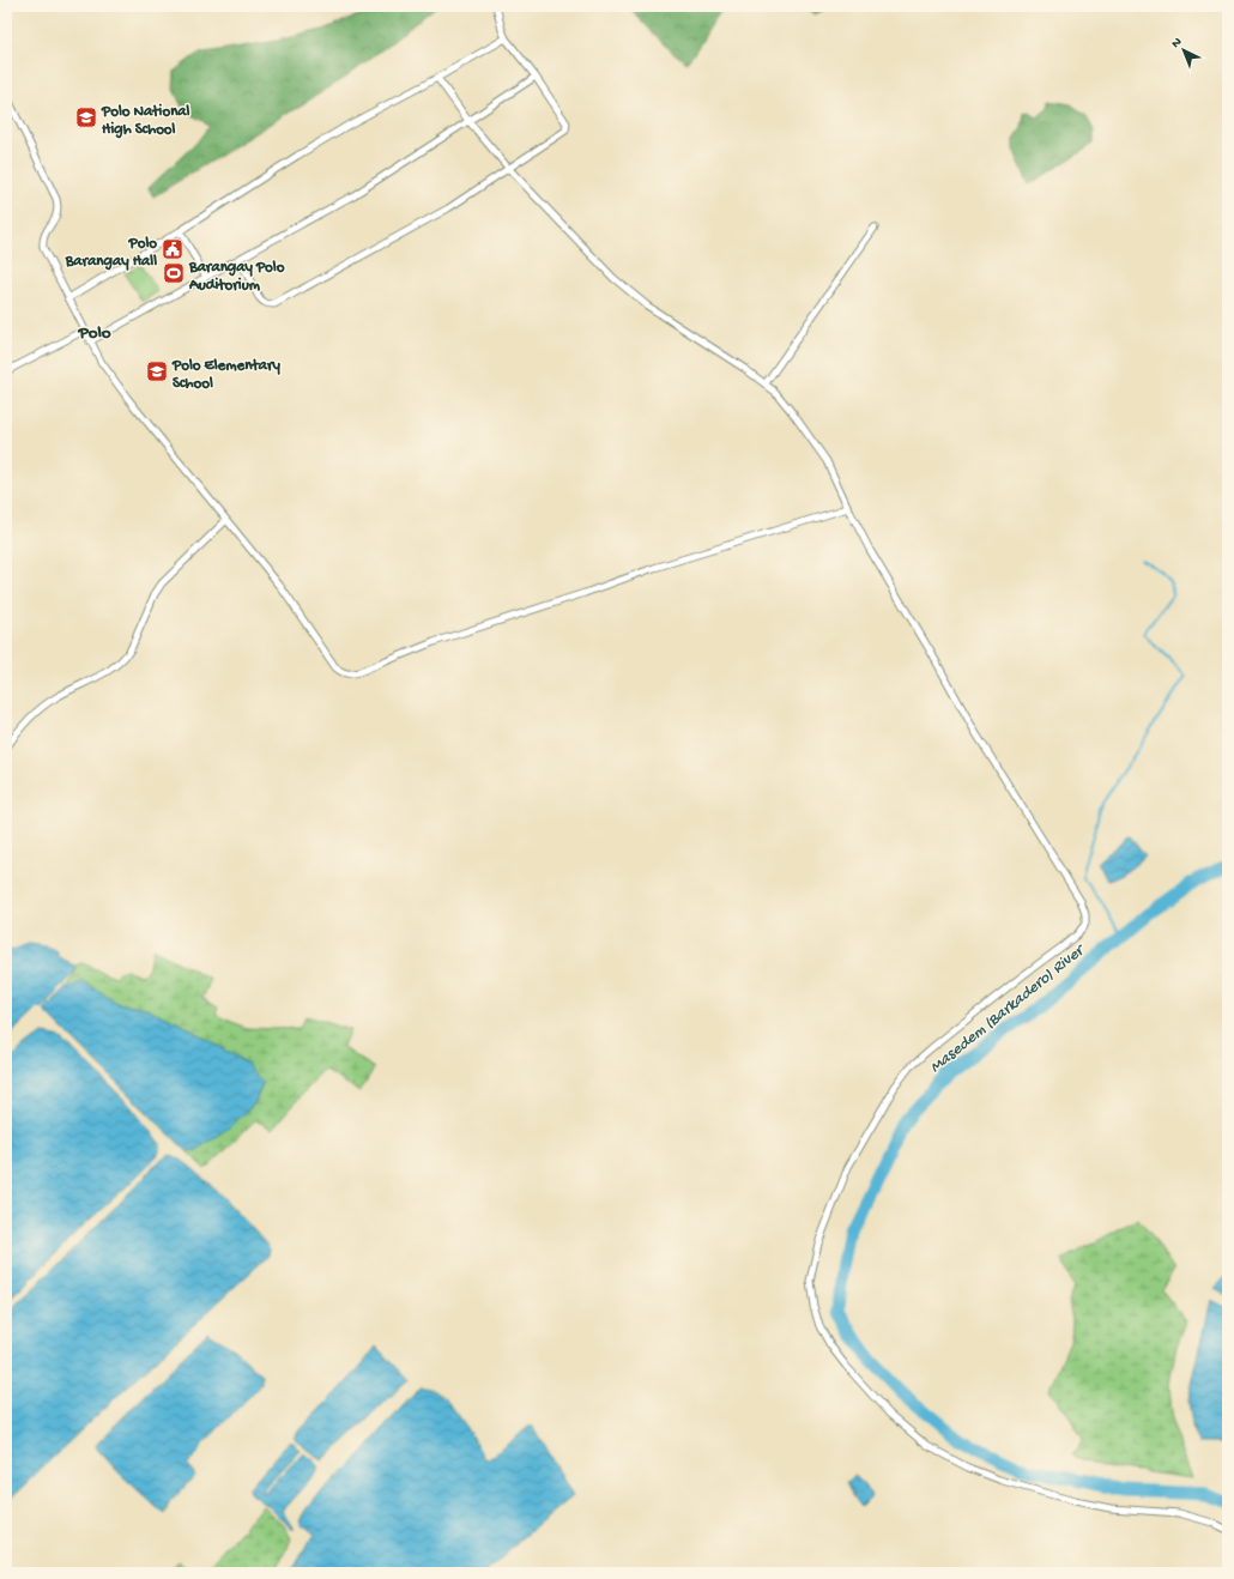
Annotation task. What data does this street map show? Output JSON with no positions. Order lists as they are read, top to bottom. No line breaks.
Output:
{"districts":["Polo"],"water":["Masedem (Barkadero) River"],"places":{"school or university":["Polo National High School","Polo Elementary School"],"public building":["Polo Barangay Hall"],"sports":["Barangay Polo Auditorium"]},"north":"top left"}
